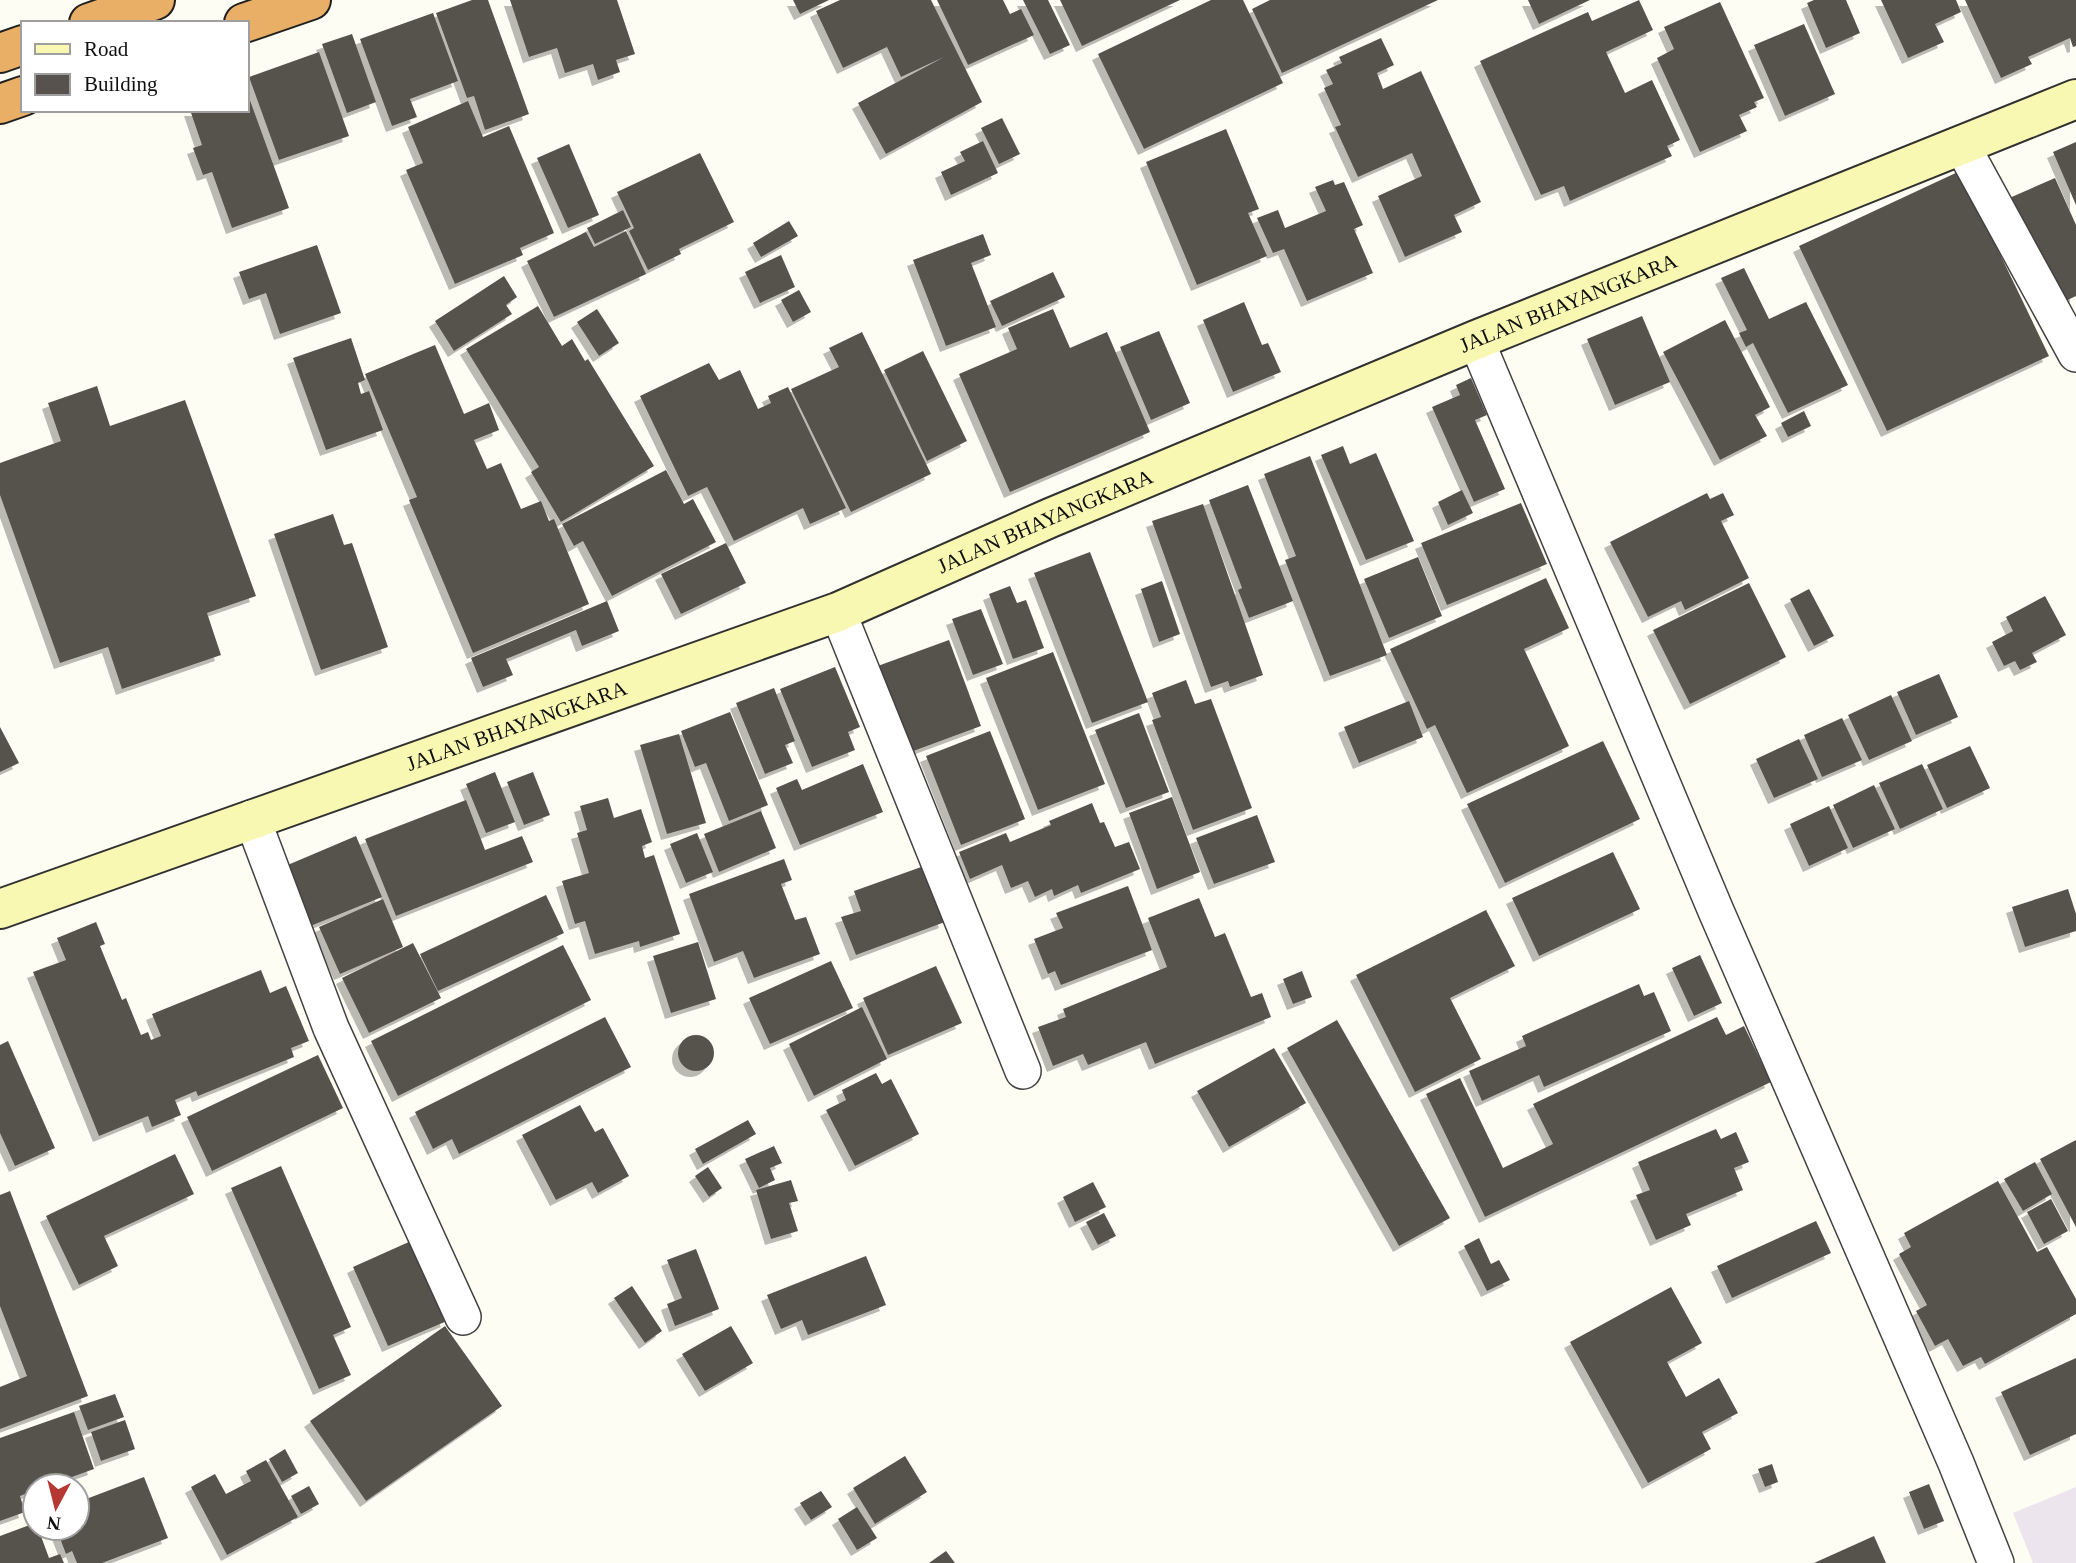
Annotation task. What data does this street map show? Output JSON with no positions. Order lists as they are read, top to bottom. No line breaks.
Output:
{"streets":{"main road":["JALAN BHAYANGKARA"]},"legend":["Road","Building"],"north":"bottom"}
